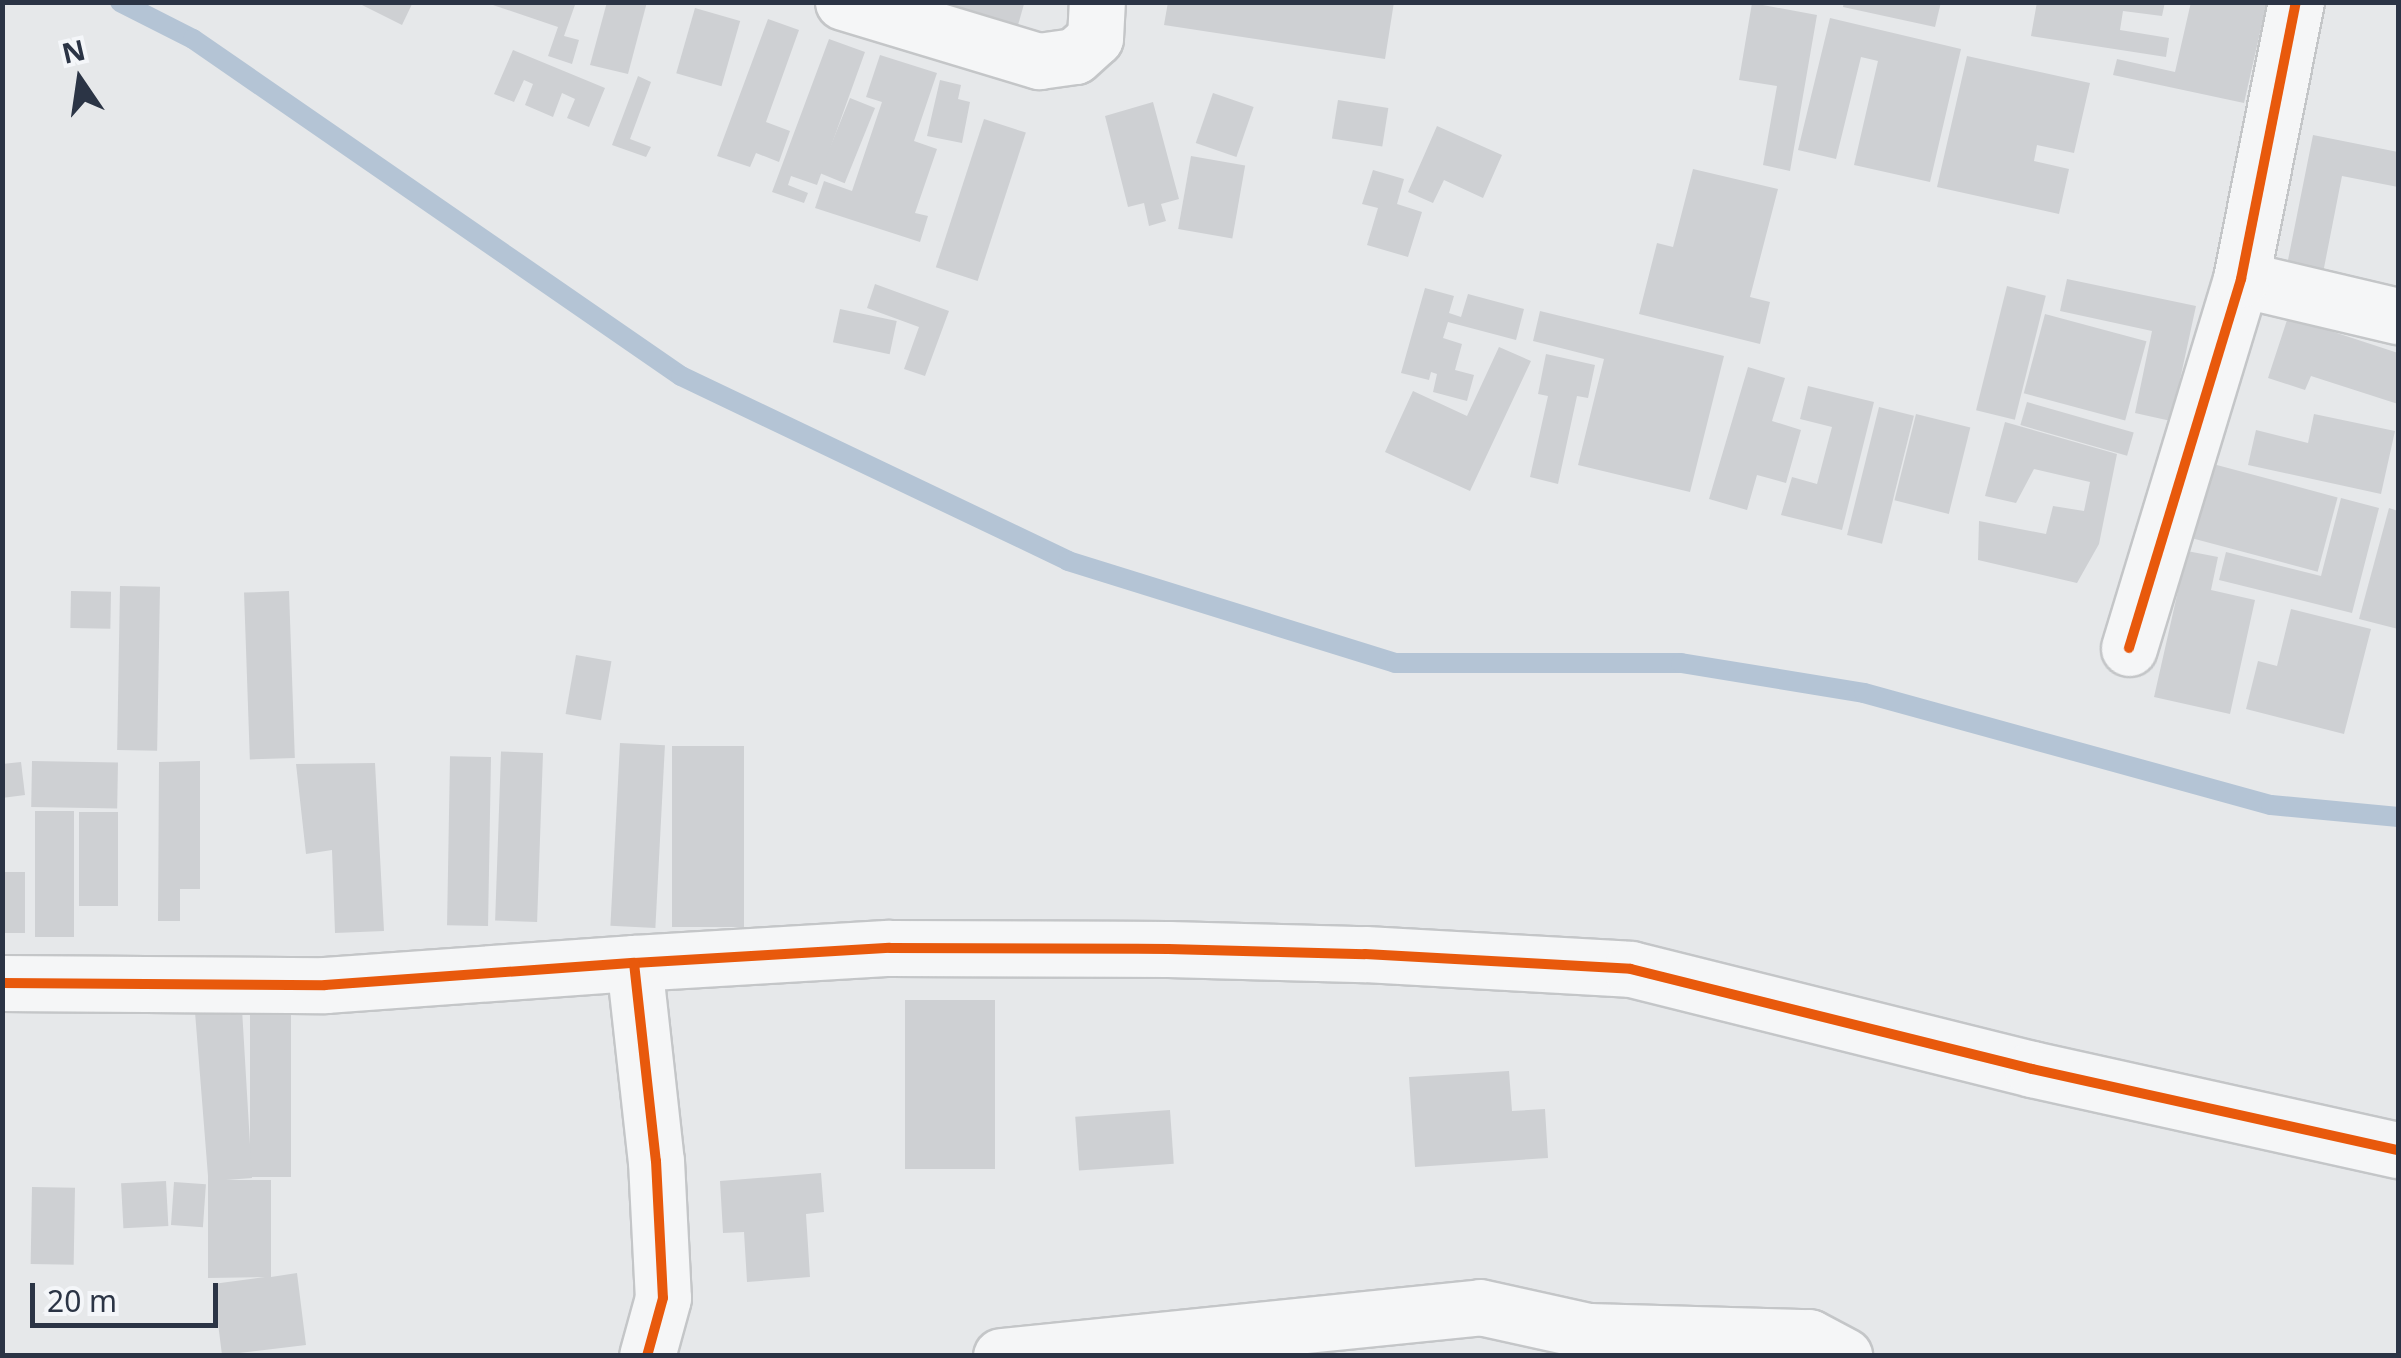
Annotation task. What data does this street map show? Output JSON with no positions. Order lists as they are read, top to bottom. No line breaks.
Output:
{"scale_bar":"20 m","north":"top"}
